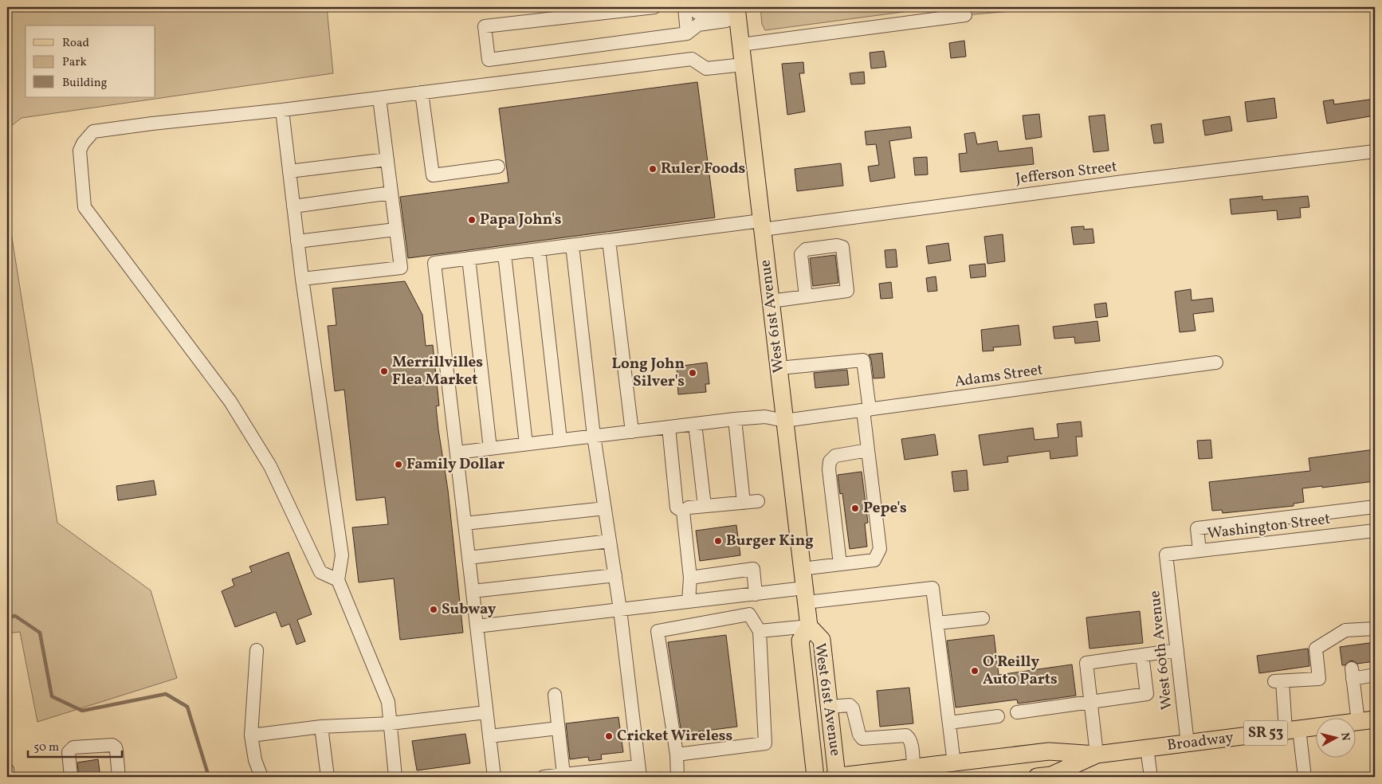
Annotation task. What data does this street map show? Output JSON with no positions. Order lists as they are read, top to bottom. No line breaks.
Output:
{"streets":{"main road":["West 61st Avenue","SR 53","Broadway"],"street":["Jefferson Street","Adams Street","Washington Street","West 60th Avenue"]},"crossings":[["Jefferson Street","West 61st Avenue"],["Jefferson Street","Adams Street"],["West 61st Avenue","Adams Street"],["West 61st Avenue","Broadway"],["Washington Street","West 60th Avenue"],["West 60th Avenue","Broadway"]],"places":["Ruler Foods","Papa John's","Merrillvilles Flea Market","Long John Silver's","Family Dollar","Pepe's","Burger King","Subway","O'Reilly Auto Parts","Cricket Wireless"],"legend":["Road","Park","Building"],"scale_bar":"50 m","north":"right"}
